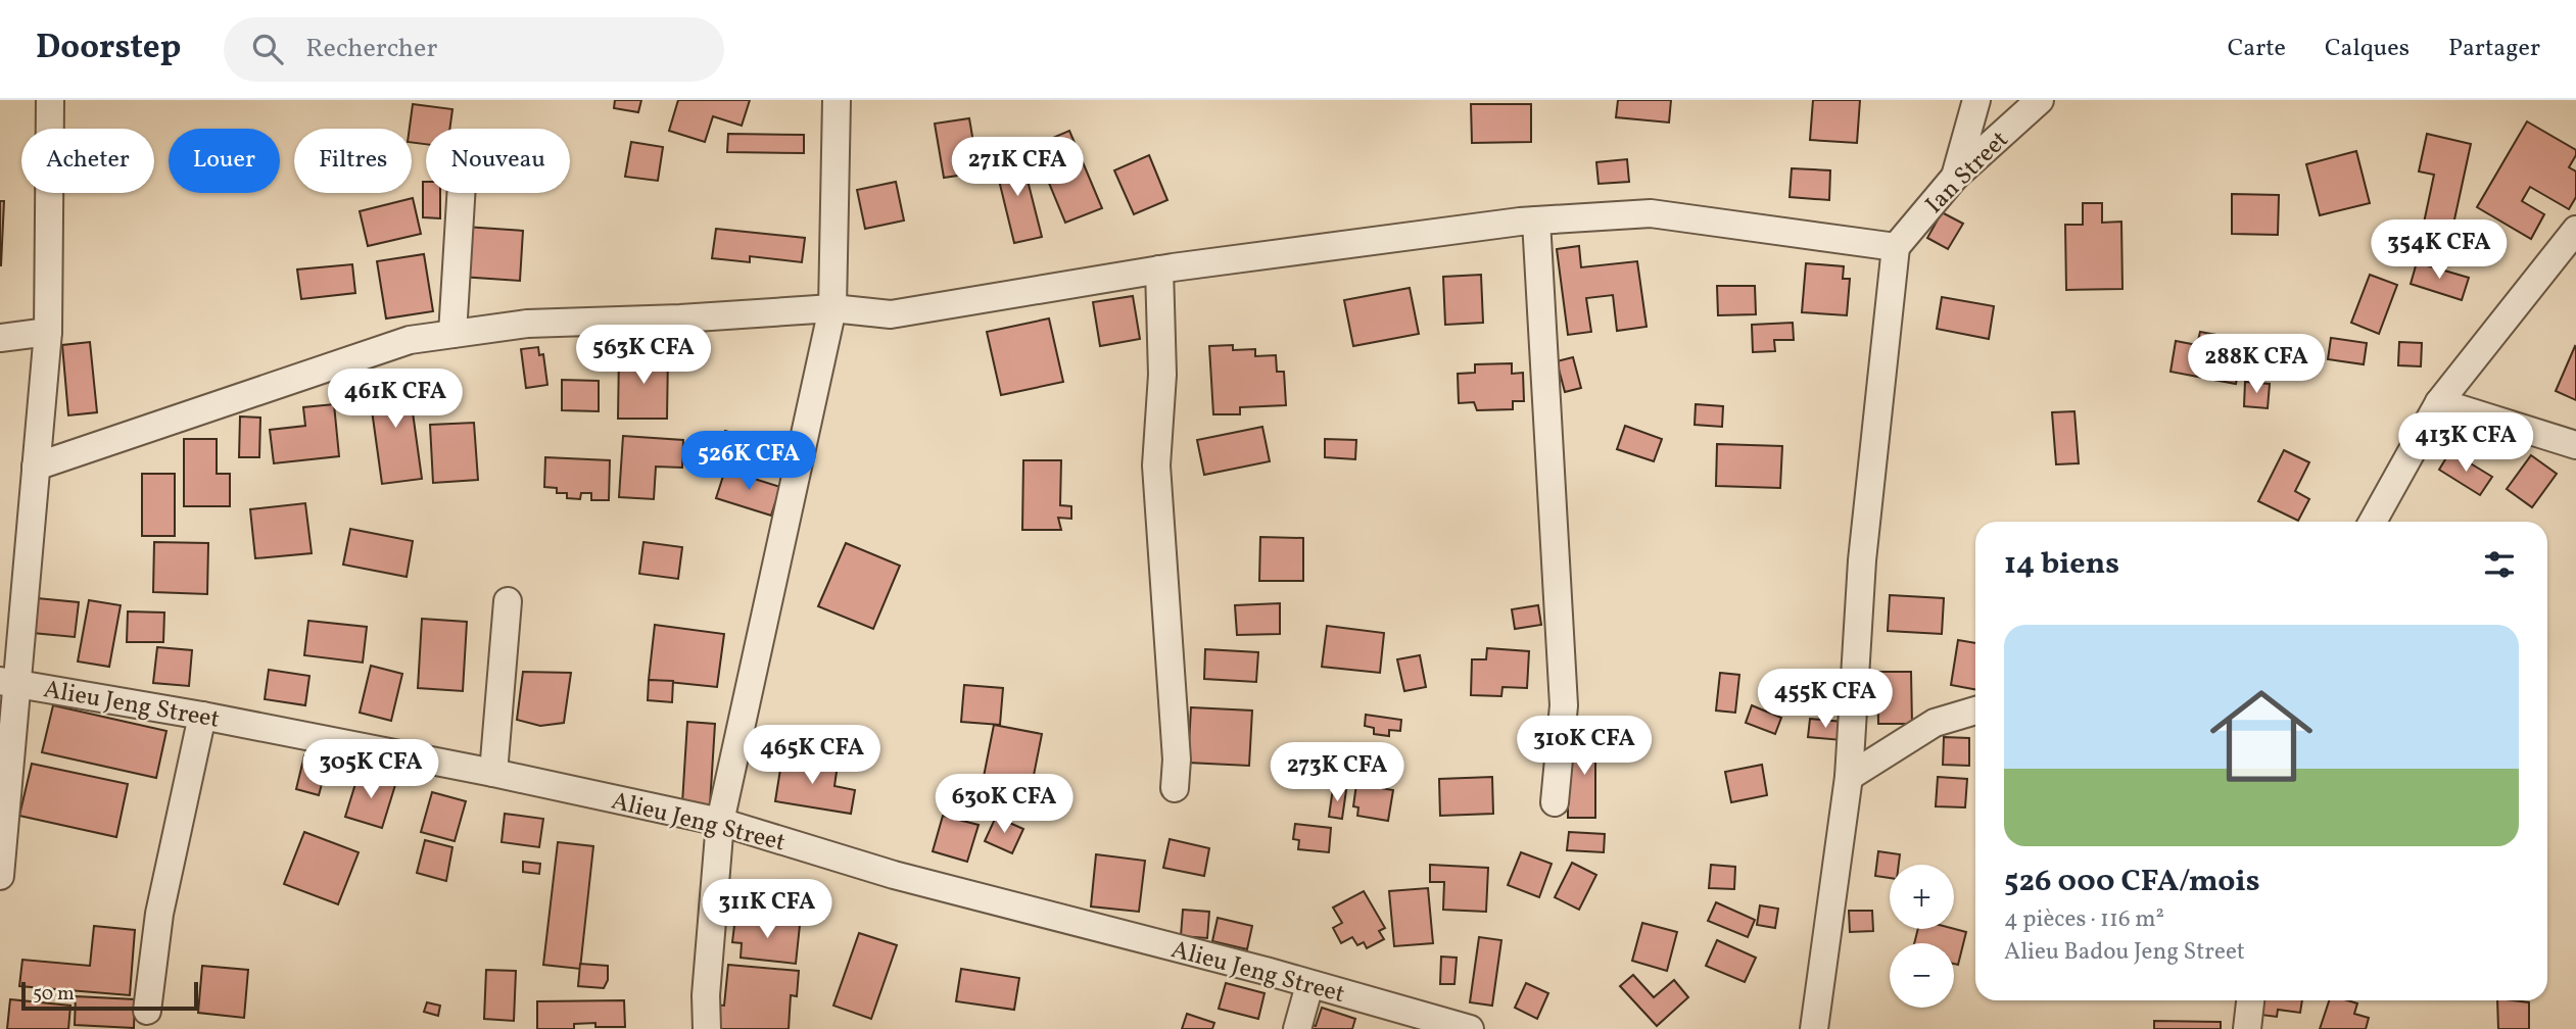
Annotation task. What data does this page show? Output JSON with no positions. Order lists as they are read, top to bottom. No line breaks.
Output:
{"streets":{"street":["Ian Street","Alieu Jeng Street"]},"scale_bar":"50 m","page":{"header":"Doorstep","search":"Rechercher","nav":["Carte","Calques","Partager"],"chip":["Acheter","Louer","Filtres","Nouveau"],"price":["271K CFA","354K CFA","563K CFA","288K CFA","461K CFA","413K CFA","526K CFA","455K CFA","310K CFA","465K CFA","305K CFA","273K CFA","630K CFA","311K CFA"],"heading":"14 biens","list":[{"name":"526 000 CFA/mois","note":"4 pièces · 116 m² · Alieu Badou Jeng Street"}],"map_buttons":["+","−"],"scale":"50 m"}}
